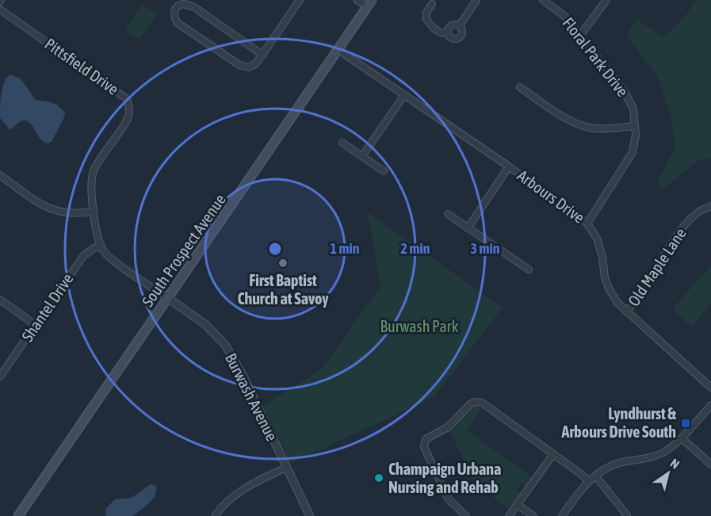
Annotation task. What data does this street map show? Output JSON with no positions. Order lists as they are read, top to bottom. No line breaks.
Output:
{"streets":{"main road":["South Prospect Avenue"],"street":["Floral Park Drive","Pittsfield Drive","Arbours Drive","Old Maple Lane","Shantel Drive","Burwash Avenue"]},"crossings":[["Floral Park Drive","Arbours Drive"],["Pittsfield Drive","South Prospect Avenue"],["Pittsfield Drive","Shantel Drive"],["Pittsfield Drive","Burwash Avenue"],["Arbours Drive","South Prospect Avenue"],["Arbours Drive","Old Maple Lane"],["South Prospect Avenue","Burwash Avenue"]],"parks":["Burwash Park"],"places":{"other":["First Baptist Church at Savoy","Champaign Urbana Nursing and Rehab"],"transit":["Lyndhurst & Arbours Drive South"]},"north":"top right","rings":["1 min","2 min","3 min"]}
